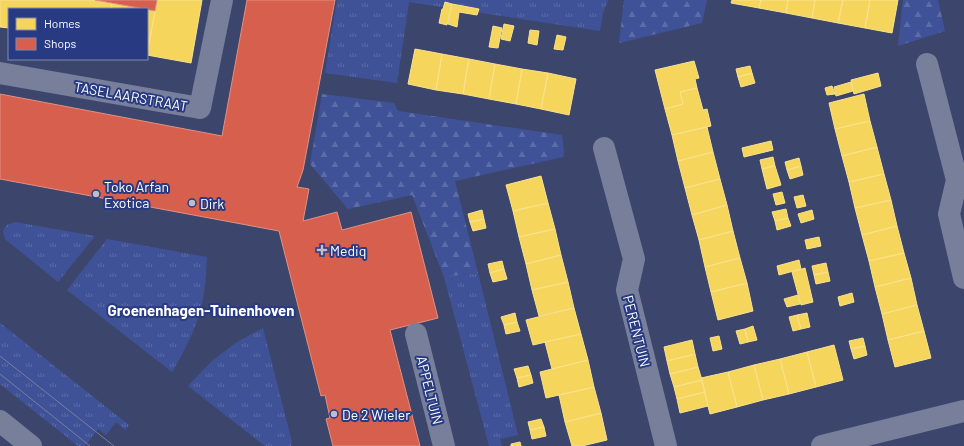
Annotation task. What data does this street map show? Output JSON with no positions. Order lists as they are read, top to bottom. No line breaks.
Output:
{"streets":{"street":["TASELAARSTRAAT","PERENTUIN","APPELTUIN"]},"districts":["Groenenhagen-Tuinenhoven"],"places":{"other":["Toko Arfan Exotica","Dirk","De 2 Wieler"],"health":["Mediq"]},"legend":["Homes","Shops"]}
